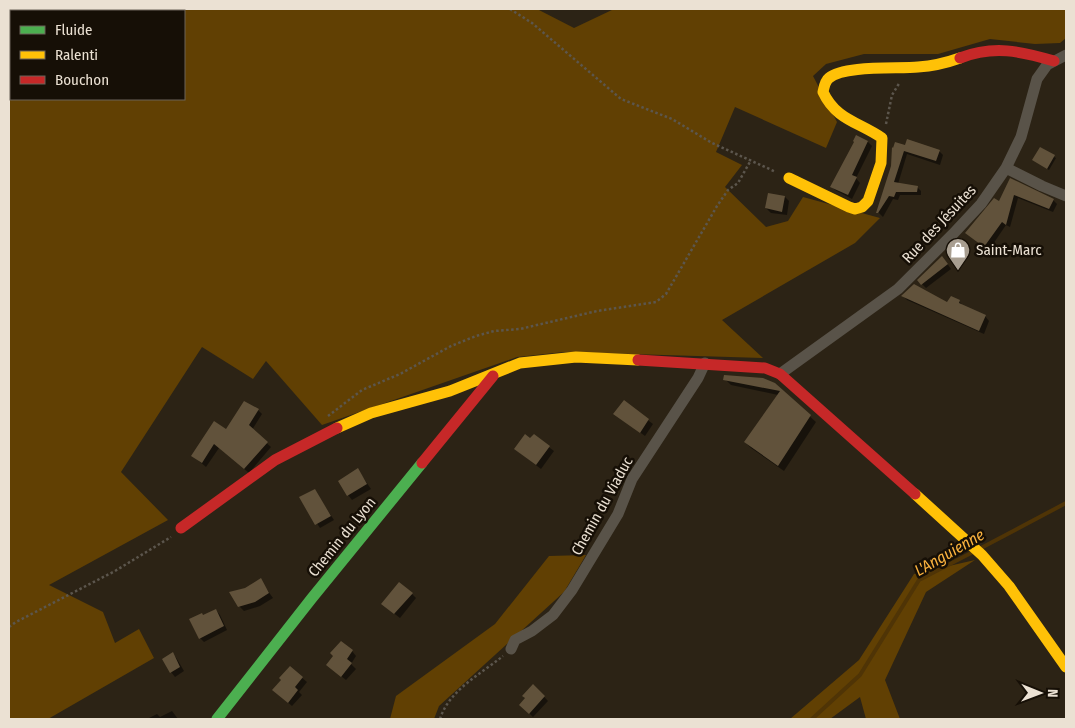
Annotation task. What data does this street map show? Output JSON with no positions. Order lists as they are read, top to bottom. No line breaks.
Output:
{"streets":{"street":["Rue des Jésuites","Chemin du Viaduc","Chemin du Lyon"]},"water":["L'Anguienne"],"places":{"shop":["Saint-Marc"]},"legend":["Fluide","Ralenti","Bouchon"],"north":"right"}
